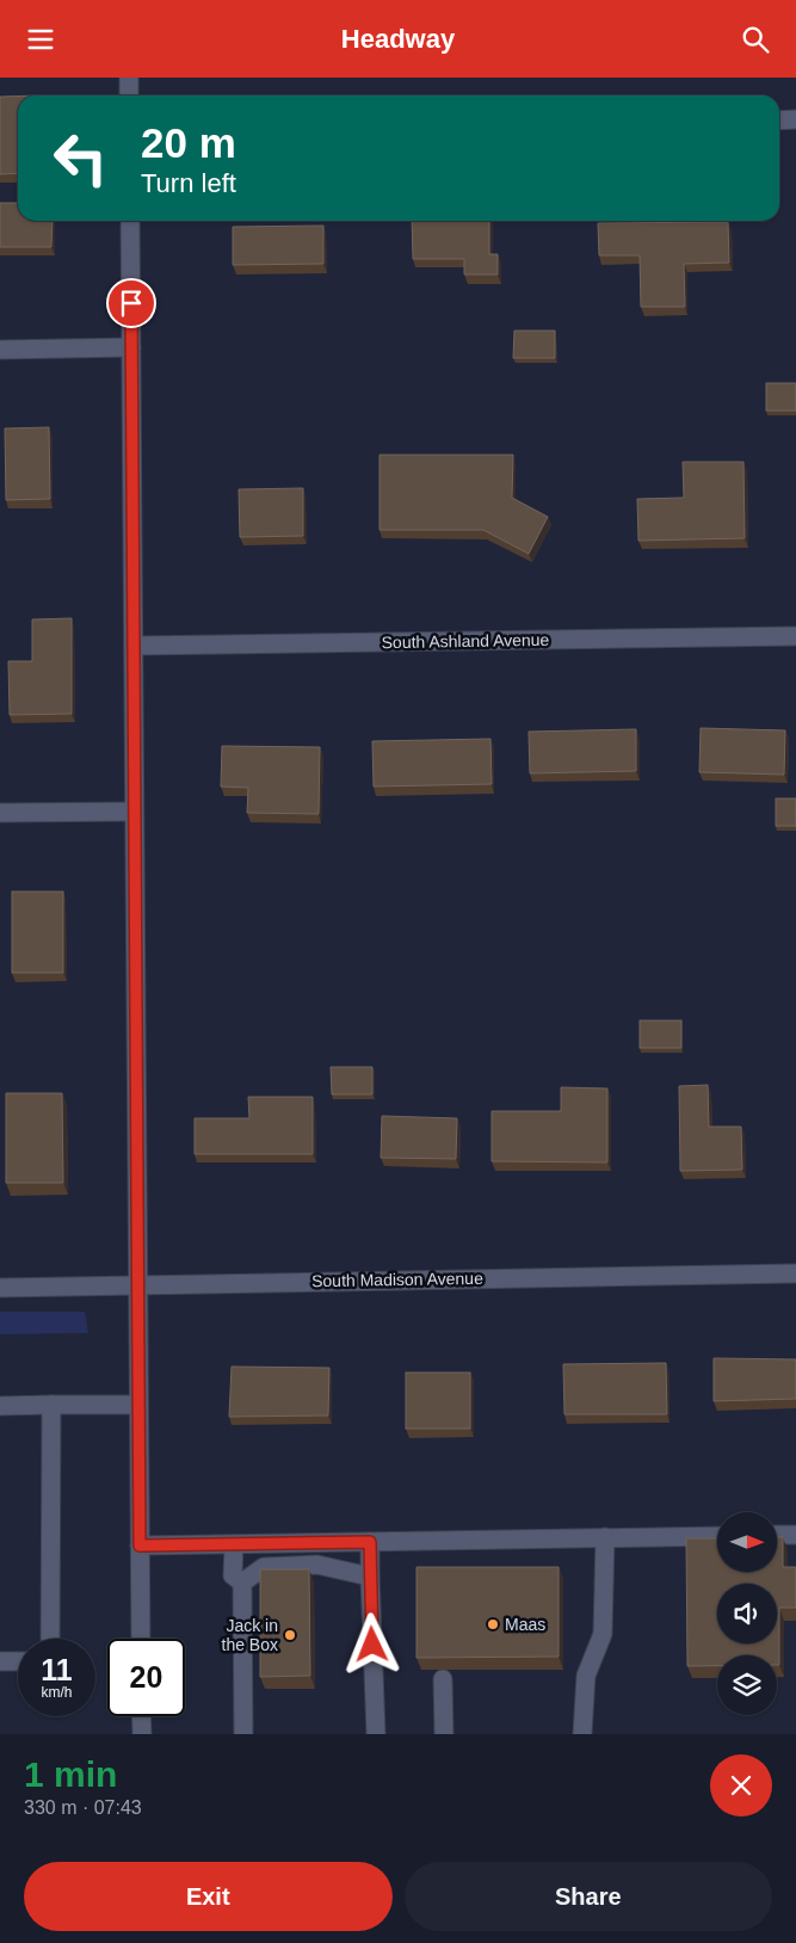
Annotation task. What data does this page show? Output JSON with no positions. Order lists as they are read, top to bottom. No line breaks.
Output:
{"streets":{"street":["South Ashland Avenue","South Madison Avenue"]},"places":["Maas","Jack in the Box"],"north":"right","page":{"header":"Headway","turn":["20 m","Turn left"],"speed":"11 km/h","limit":"20","heading":["1 min","330 m · 07:43"],"buttons":["Exit","Share"]}}
